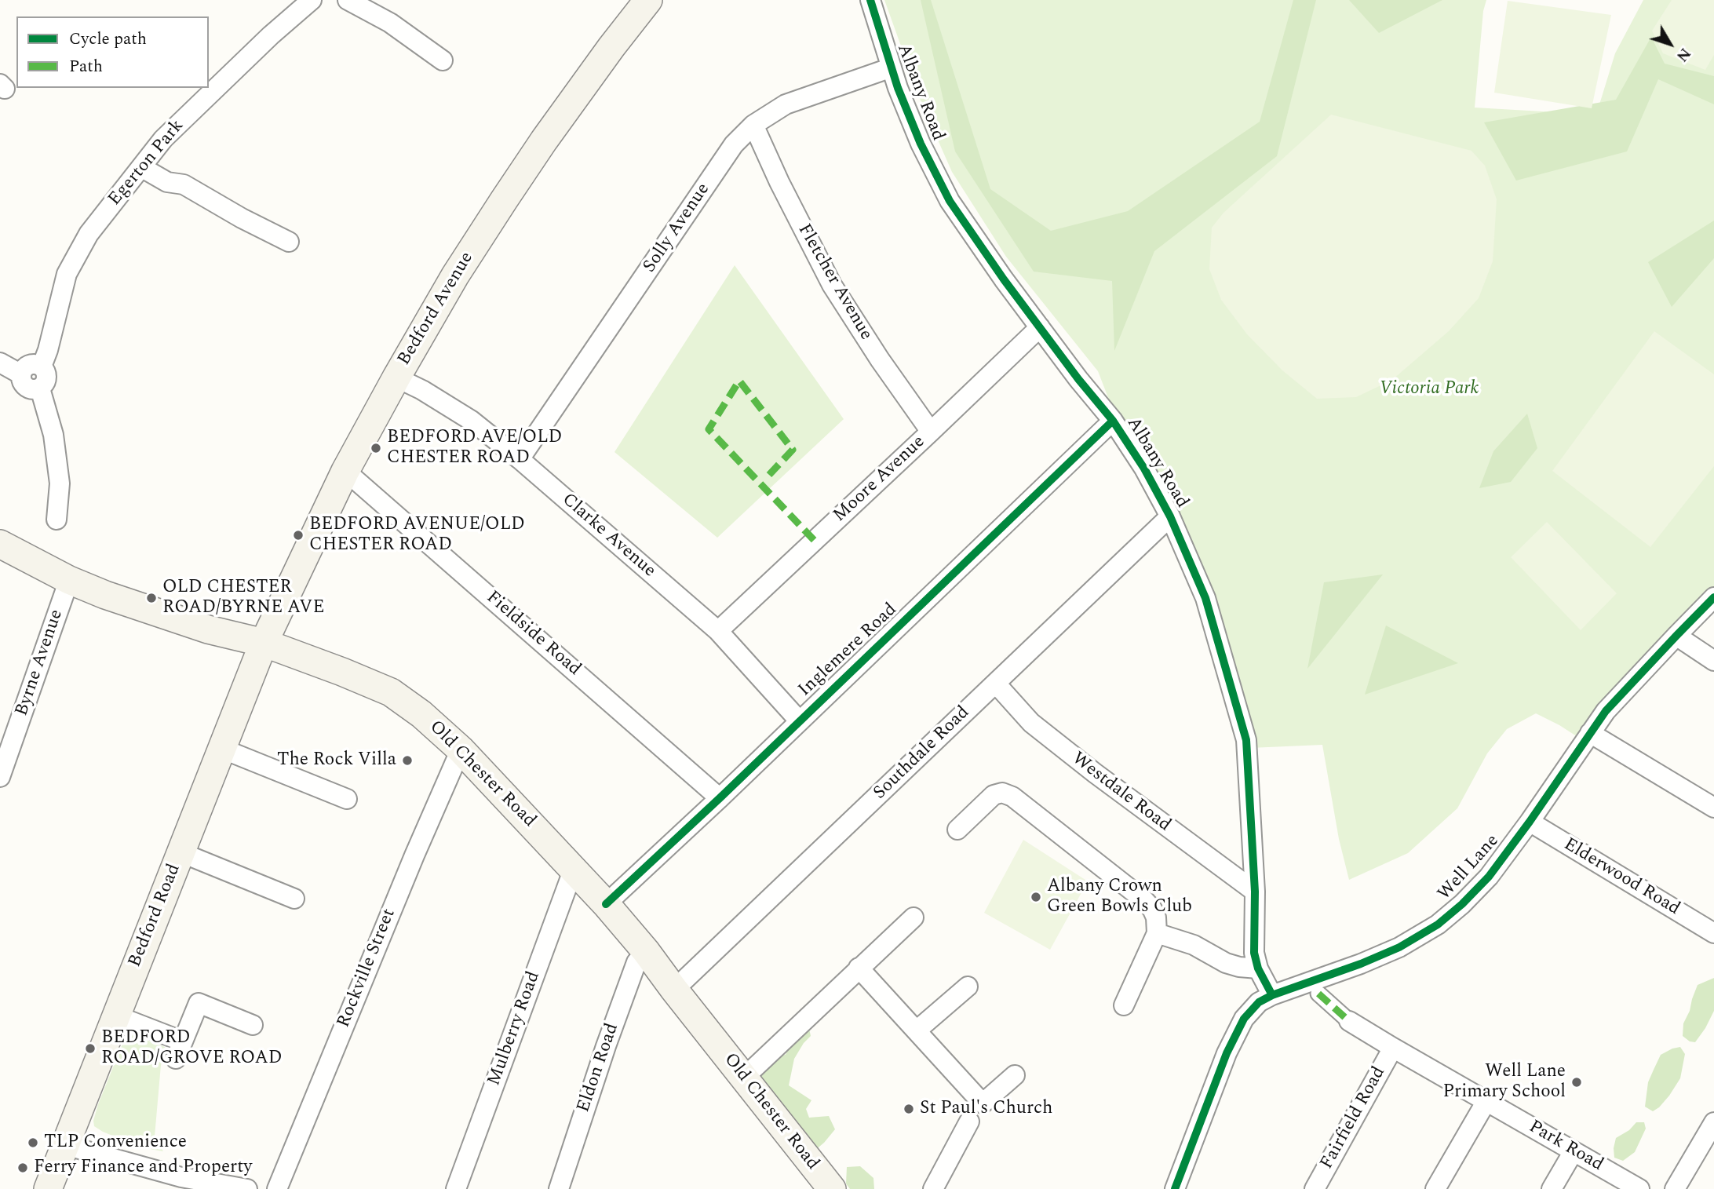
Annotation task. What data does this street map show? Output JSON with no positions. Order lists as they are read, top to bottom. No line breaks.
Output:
{"streets":{"main road":["Bedford Avenue","Old Chester Road","Bedford Road"],"street":["Albany Road","Egerton Park","Solly Avenue","Fletcher Avenue","Moore Avenue","Clarke Avenue","Fieldside Road","Inglemere Road","Byrne Avenue","Southdale Road","Westdale Road","Well Lane","Elderwood Road","Rockville Street","Mulberry Road","Eldon Road","Fairfield Road","Park Road"]},"crossings":[["Albany Road","Solly Avenue"],["Albany Road","Moore Avenue"],["Albany Road","Inglemere Road"],["Albany Road","Southdale Road"],["Albany Road","Westdale Road"],["Albany Road","Well Lane"],["Solly Avenue","Fletcher Avenue"],["Solly Avenue","Clarke Avenue"],["Fletcher Avenue","Moore Avenue"],["Bedford Avenue","Clarke Avenue"],["Bedford Avenue","Fieldside Road"],["Bedford Avenue","Old Chester Road"],["Bedford Avenue","Bedford Road"],["Moore Avenue","Clarke Avenue"],["Clarke Avenue","Inglemere Road"],["Fieldside Road","Inglemere Road"],["Inglemere Road","Old Chester Road"],["Byrne Avenue","Old Chester Road"],["Southdale Road","Old Chester Road"],["Southdale Road","Westdale Road"],["Old Chester Road","Bedford Road"],["Old Chester Road","Rockville Street"],["Old Chester Road","Mulberry Road"],["Old Chester Road","Eldon Road"],["Well Lane","Elderwood Road"],["Fairfield Road","Park Road"]],"parks":["Victoria Park"],"places":["BEDFORD AVE/OLD CHESTER ROAD","BEDFORD AVENUE/OLD CHESTER ROAD","OLD CHESTER ROAD/BYRNE AVE","The Rock Villa","Albany Crown Green Bowls Club","BEDFORD ROAD/GROVE ROAD","Well Lane Primary School","St Paul's Church","TLP Convenience","Ferry Finance and Property"],"legend":["Cycle path","Path"],"north":"bottom right"}
